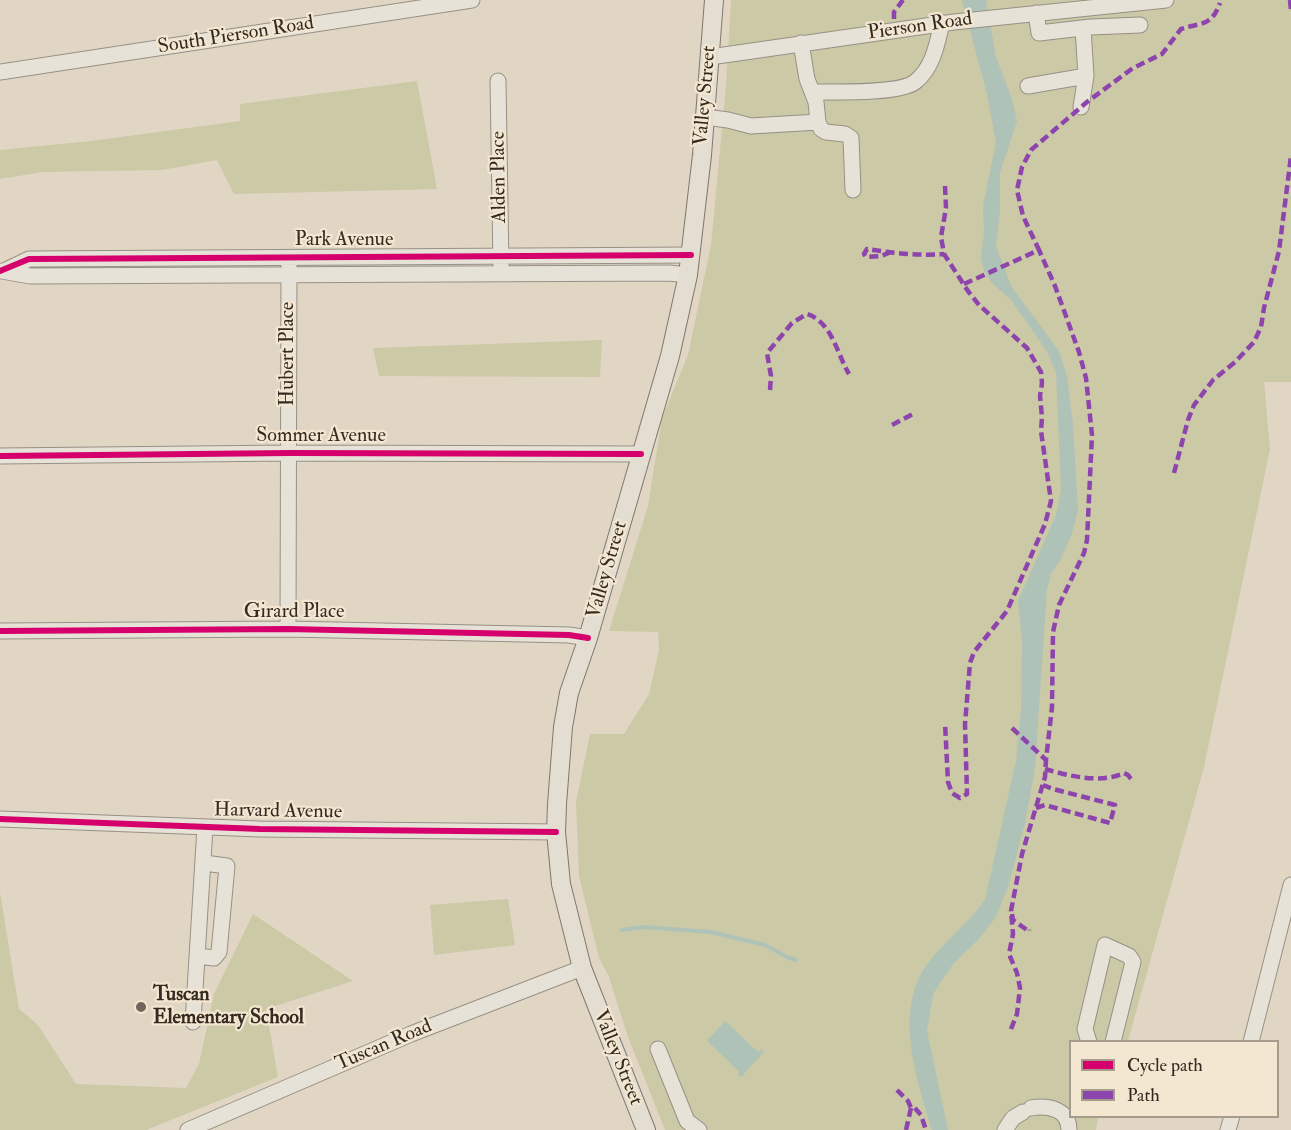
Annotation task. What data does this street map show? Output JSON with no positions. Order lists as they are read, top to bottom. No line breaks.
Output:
{"streets":{"main road":["Valley Street"],"street":["Pierson Road","South Pierson Road","Alden Place","Park Avenue","Hubert Place","Sommer Avenue","Girard Place","Harvard Avenue","Tuscan Road"]},"crossings":[["Pierson Road","Valley Street"],["Valley Street","Park Avenue"],["Valley Street","Sommer Avenue"],["Valley Street","Girard Place"],["Valley Street","Harvard Avenue"],["Valley Street","Tuscan Road"],["Alden Place","Park Avenue"],["Park Avenue","Hubert Place"],["Hubert Place","Sommer Avenue"],["Hubert Place","Girard Place"]],"places":["Tuscan Elementary School"],"legend":["Cycle path","Path"]}
